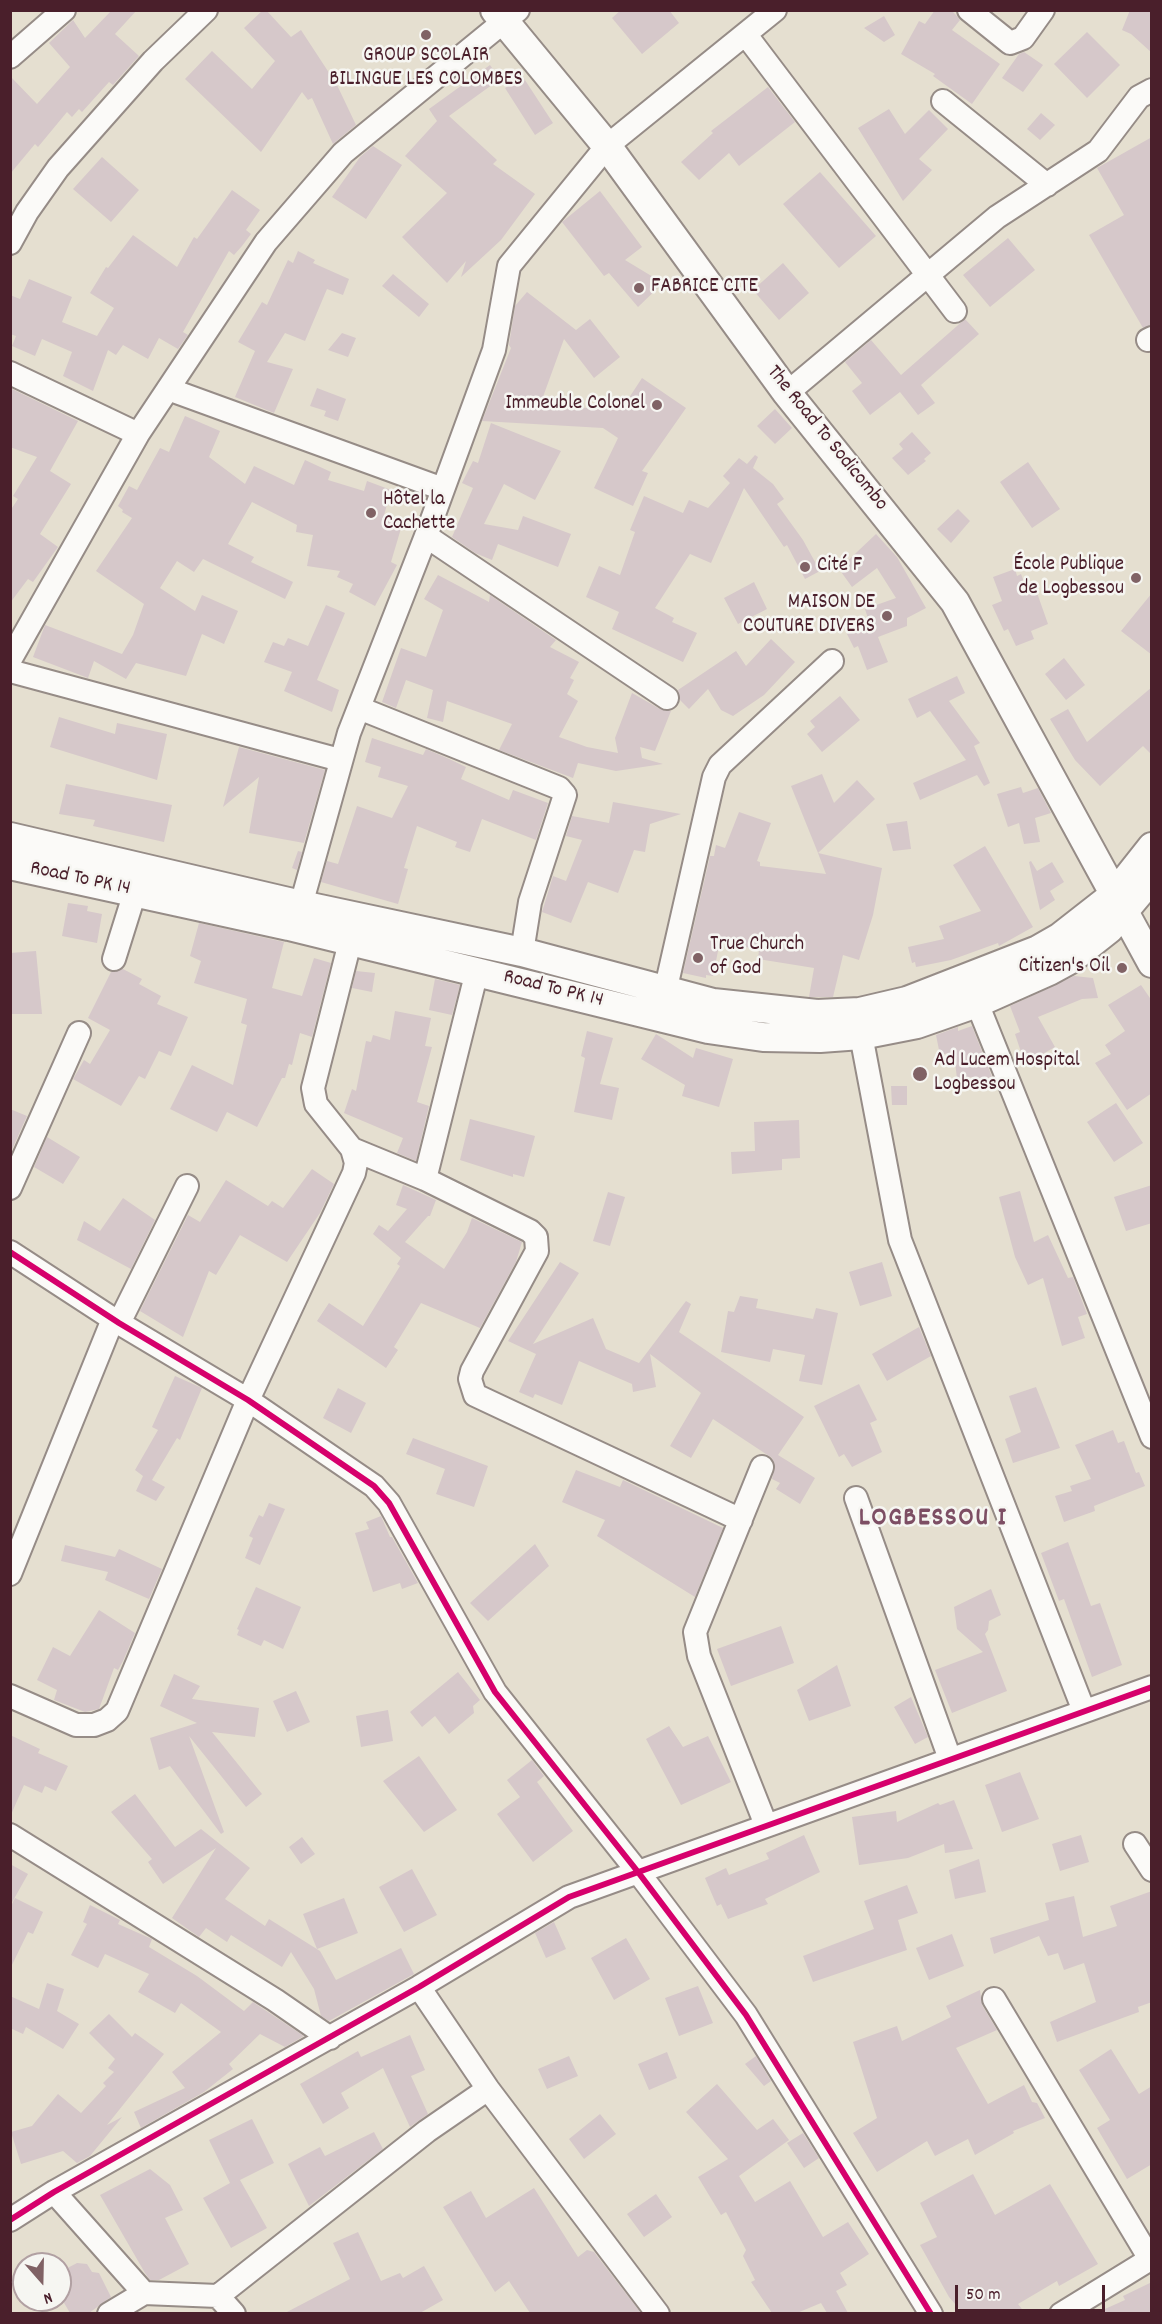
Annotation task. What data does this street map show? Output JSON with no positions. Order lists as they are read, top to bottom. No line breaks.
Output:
{"streets":{"main road":["The Road To Sodicombo","Road To PK 14"]},"districts":["LOGBESSOU I"],"places":["GROUP SCOLAIR BILINGUE LES COLOMBES","FABRICE CITE","Immeuble Colonel","Hôtel la Cachette","Cité F","École Publique de Logbessou","MAISON DE COUTURE DIVERS","True Church of God","Citizen's Oil","Ad Lucem Hospital Logbessou"],"scale_bar":"50 m","north":"bottom"}
